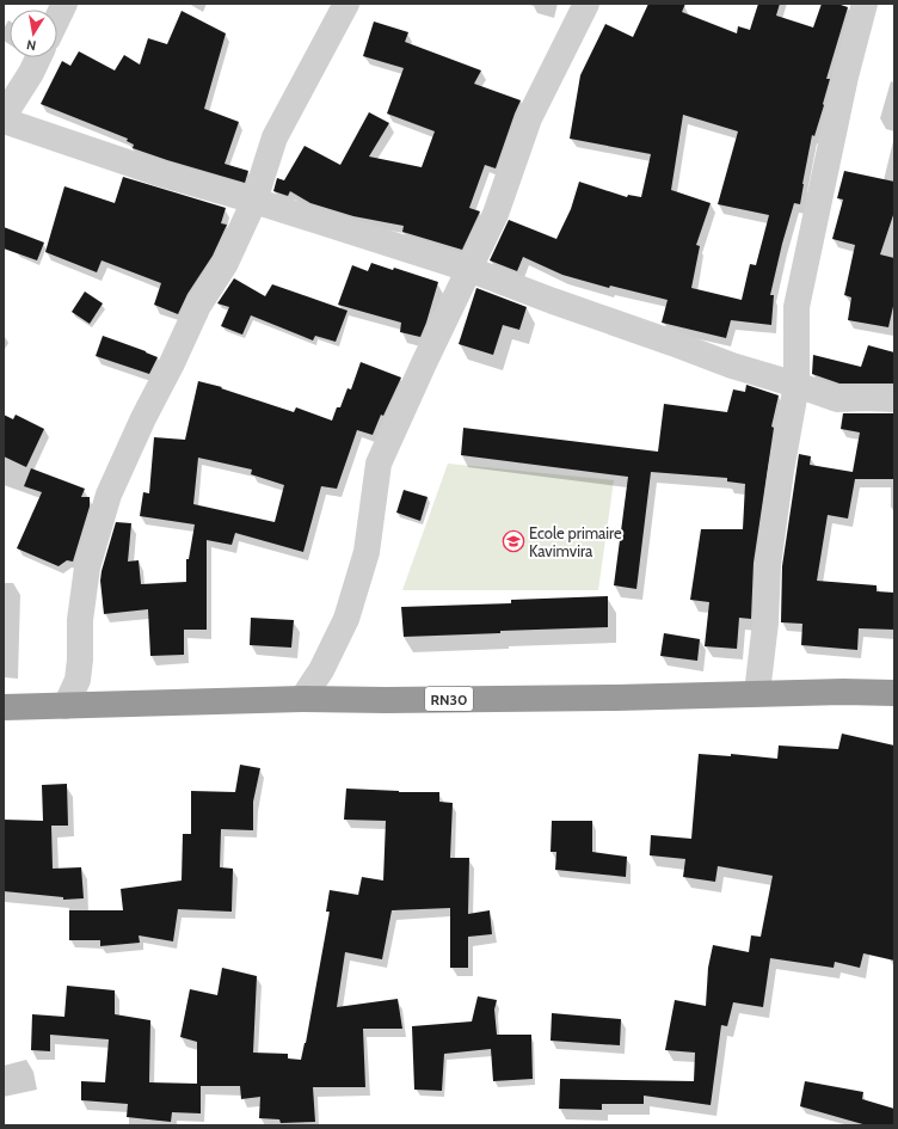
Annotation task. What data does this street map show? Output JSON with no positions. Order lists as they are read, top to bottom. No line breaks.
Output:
{"streets":{"highway":["RN30"]},"places":{"school or university":["Ecole primaire Kavimvira"]},"north":"bottom"}
